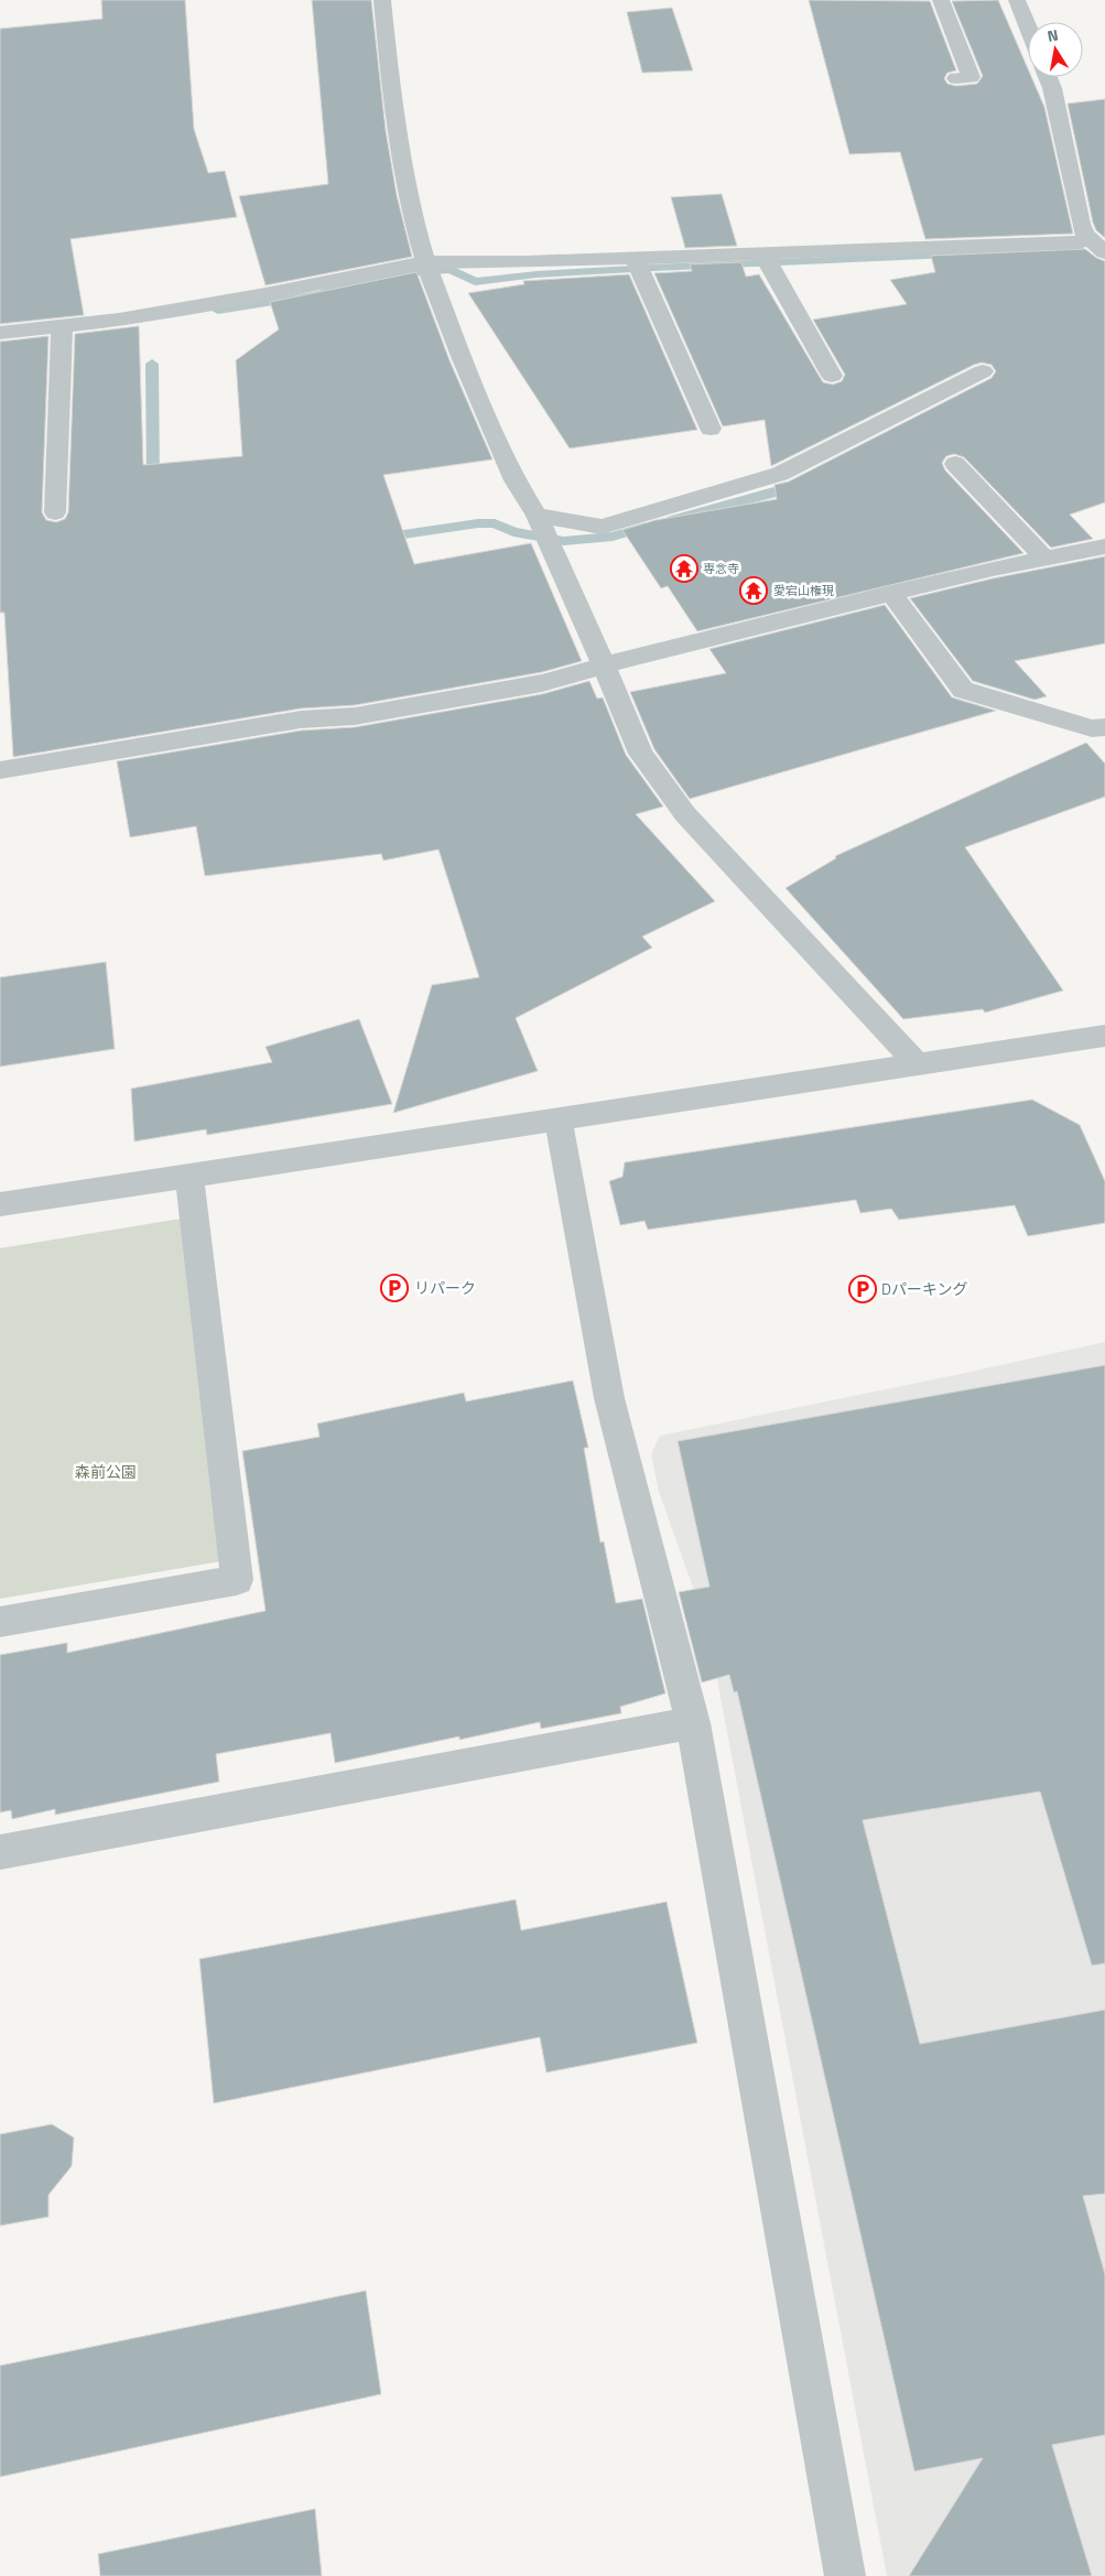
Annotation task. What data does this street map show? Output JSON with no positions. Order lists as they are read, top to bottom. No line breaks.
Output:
{"parks":["森前公園"],"places":{"temple":["専念寺","愛宕山権現"],"parking":["リパーク","Dパーキング"]},"north":"top"}
